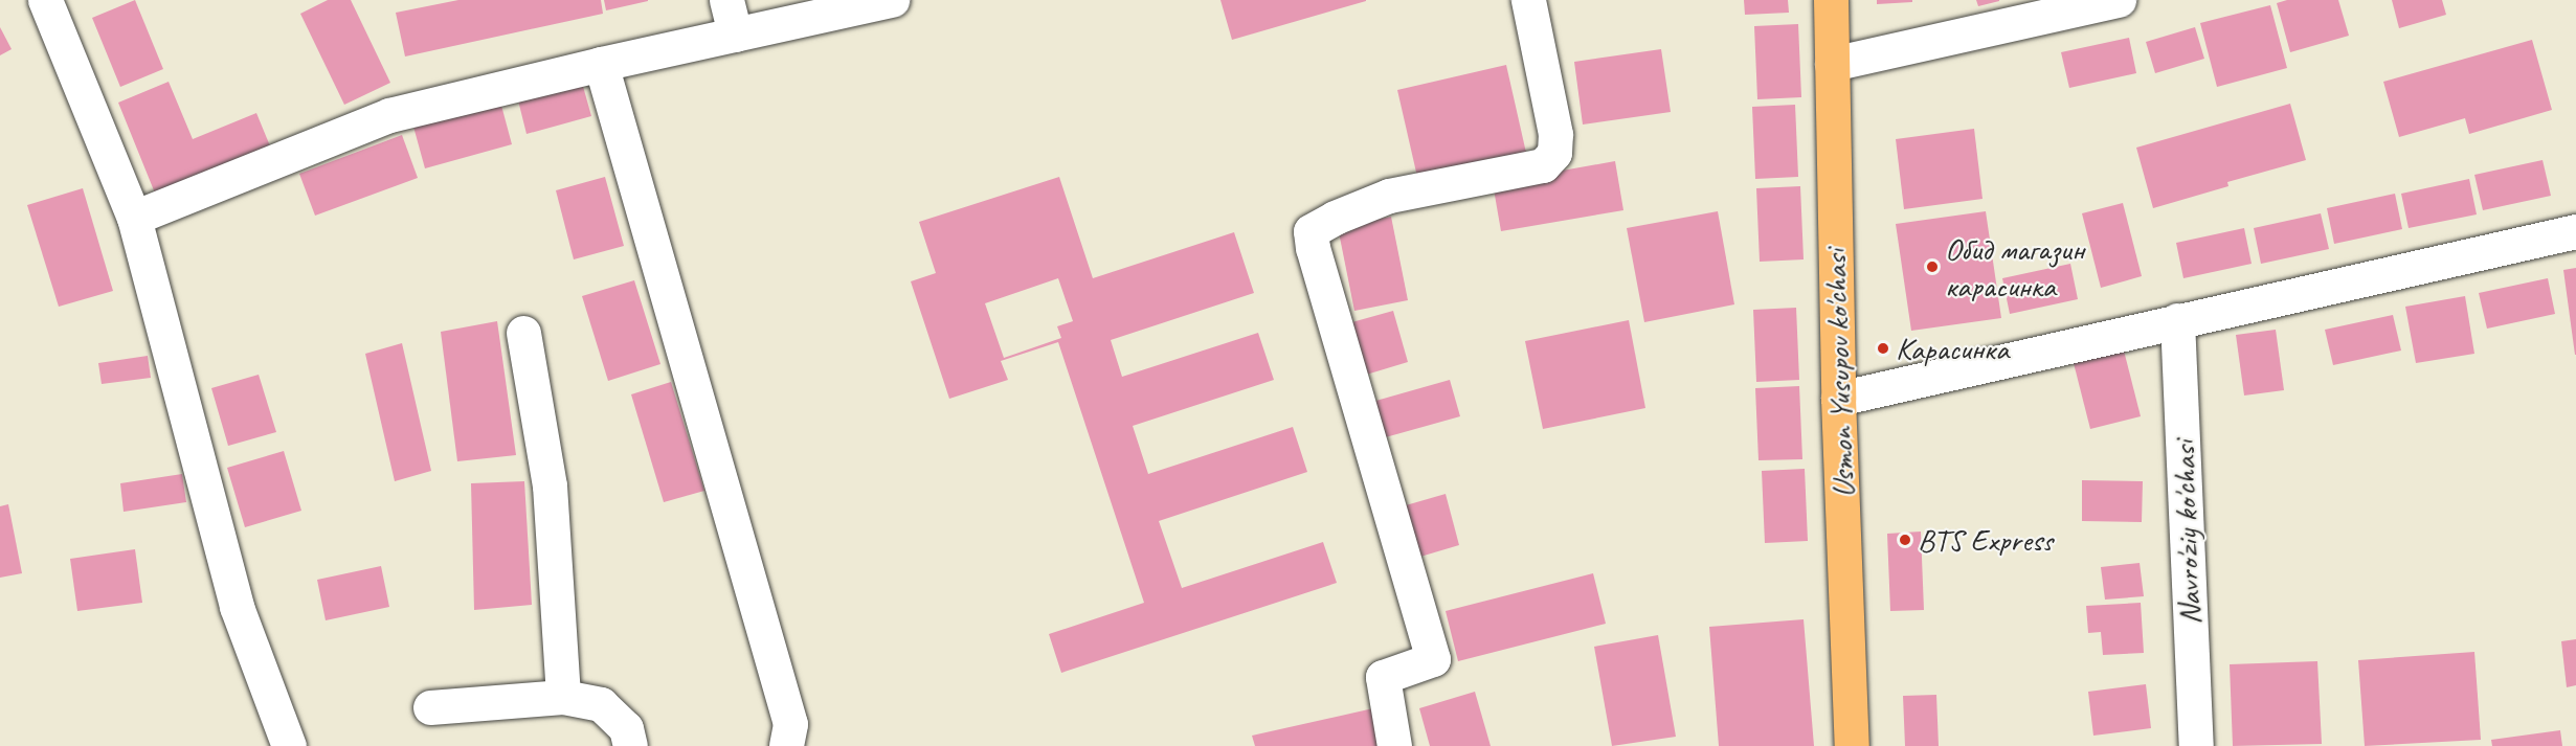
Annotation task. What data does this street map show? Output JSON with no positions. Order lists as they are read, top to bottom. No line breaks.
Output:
{"streets":{"main road":["Usmon Yusupov ko'chasi"],"street":["Navro'ziy ko'chasi"]},"places":["Обид магазин карасинка","Карасинка","BTS Express"]}
